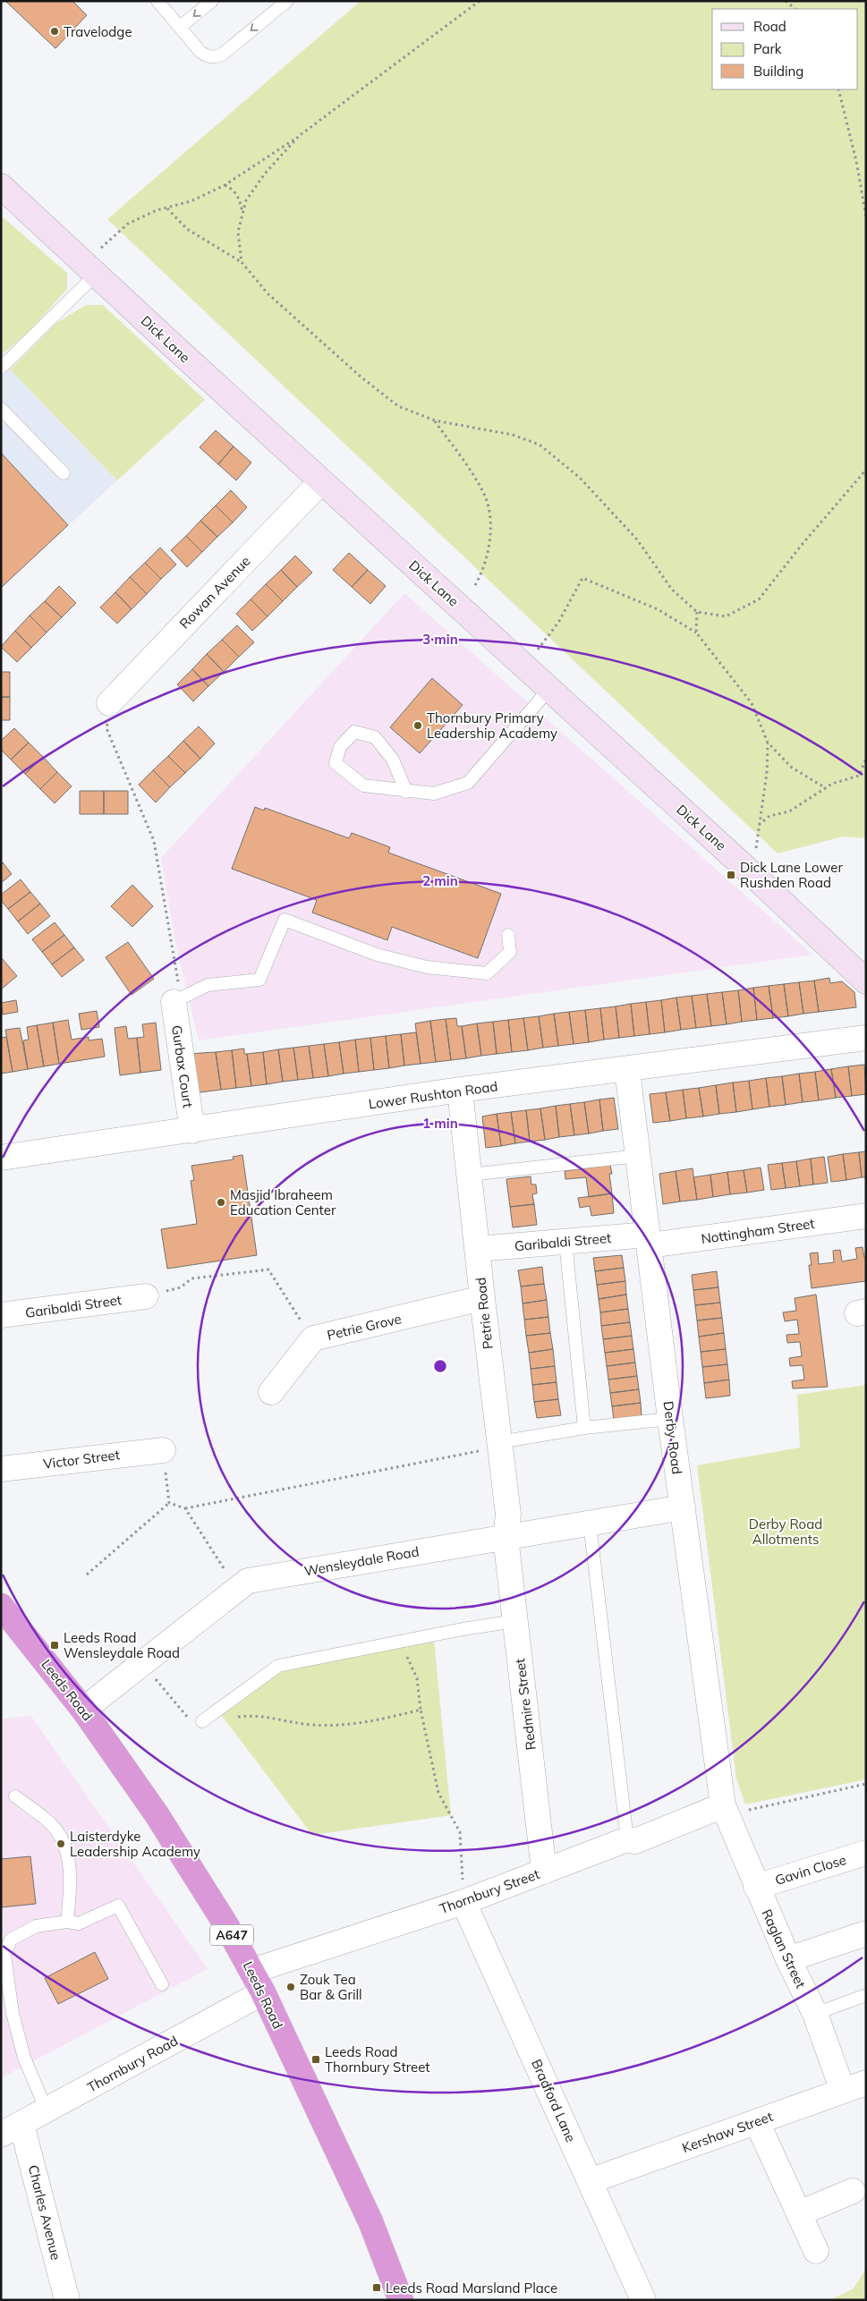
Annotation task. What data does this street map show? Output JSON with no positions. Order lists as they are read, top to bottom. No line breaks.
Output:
{"streets":{"highway":["Leeds Road","A647"],"street":["Dick Lane","Rowan Avenue","Gurbax Court","Lower Rushton Road","Nottingham Street","Garibaldi Street","Petrie Road","Petrie Grove","Derby Road","Victor Street","Wensleydale Road","Redmire Street","Gavin Close","Thornbury Street","Raglan Street","Thornbury Road","Bradford Lane","Kershaw Street","Charles Avenue"]},"crossings":[["Dick Lane","Rowan Avenue"],["Gurbax Court","Lower Rushton Road"],["Lower Rushton Road","Petrie Road"],["Lower Rushton Road","Derby Road"],["Nottingham Street","Garibaldi Street"],["Nottingham Street","Derby Road"],["Garibaldi Street","Petrie Road"],["Garibaldi Street","Derby Road"],["Petrie Road","Petrie Grove"],["Petrie Road","Wensleydale Road"],["Petrie Road","Redmire Street"],["Derby Road","Wensleydale Road"],["Derby Road","Thornbury Street"],["Derby Road","Raglan Street"],["Wensleydale Road","Leeds Road"],["Wensleydale Road","Redmire Street"],["Leeds Road","Thornbury Street"],["Leeds Road","Thornbury Road"],["Redmire Street","Thornbury Street"],["Gavin Close","Raglan Street"],["Thornbury Street","Raglan Street"],["Thornbury Street","Thornbury Road"],["Thornbury Street","Bradford Lane"],["Raglan Street","Kershaw Street"],["Thornbury Road","Charles Avenue"],["Bradford Lane","Kershaw Street"]],"parks":["Derby Road Allotments"],"places":{"other":["Travelodge","Thornbury Primary Leadership Academy","Masjid Ibraheem Education Center","Laisterdyke Leadership Academy","Zouk Tea Bar & Grill"],"transit":["Dick Lane Lower Rushden Road","Leeds Road Wensleydale Road","Leeds Road Thornbury Street","Leeds Road Marsland Place"]},"legend":["Road","Park","Building"],"rings":["3 min","2 min","1 min"]}
